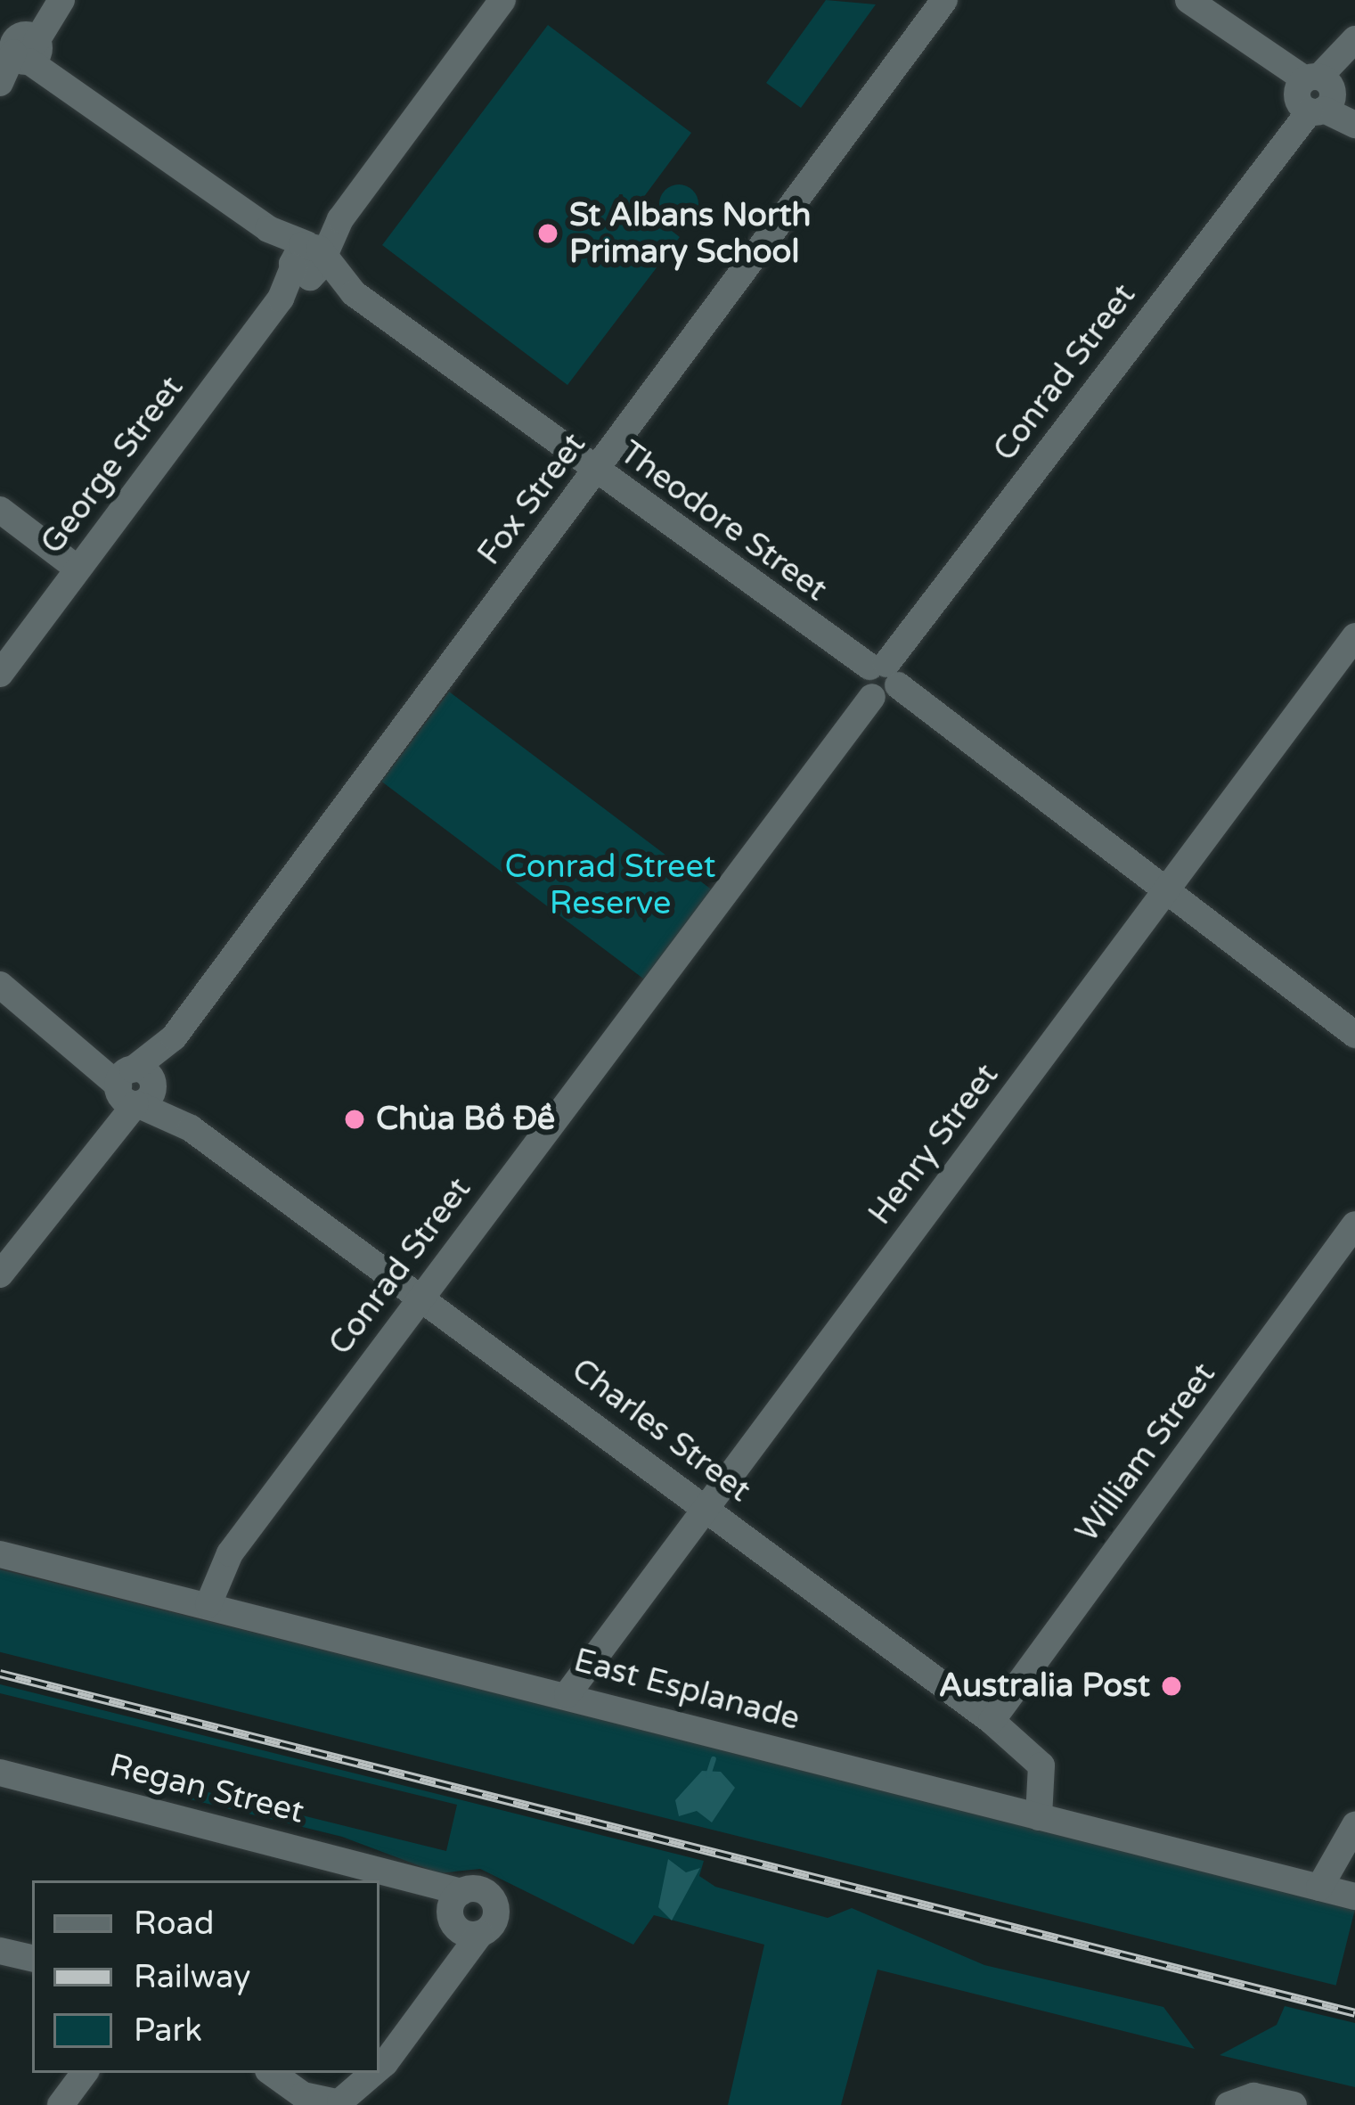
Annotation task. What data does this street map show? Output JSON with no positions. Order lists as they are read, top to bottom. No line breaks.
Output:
{"streets":{"street":["Conrad Street","George Street","Fox Street","Theodore Street","Henry Street","Charles Street","William Street","East Esplanade","Regan Street"]},"crossings":[["Conrad Street","Theodore Street"],["Conrad Street","Charles Street"],["Conrad Street","East Esplanade"],["George Street","Theodore Street"],["Fox Street","Theodore Street"],["Fox Street","Charles Street"],["Theodore Street","Henry Street"],["Henry Street","Charles Street"],["Henry Street","East Esplanade"],["Charles Street","William Street"],["Charles Street","East Esplanade"]],"parks":["Conrad Street Reserve"],"places":["St Albans North Primary School","Chùa Bồ Đề","Australia Post"],"legend":["Road","Railway","Park"]}
